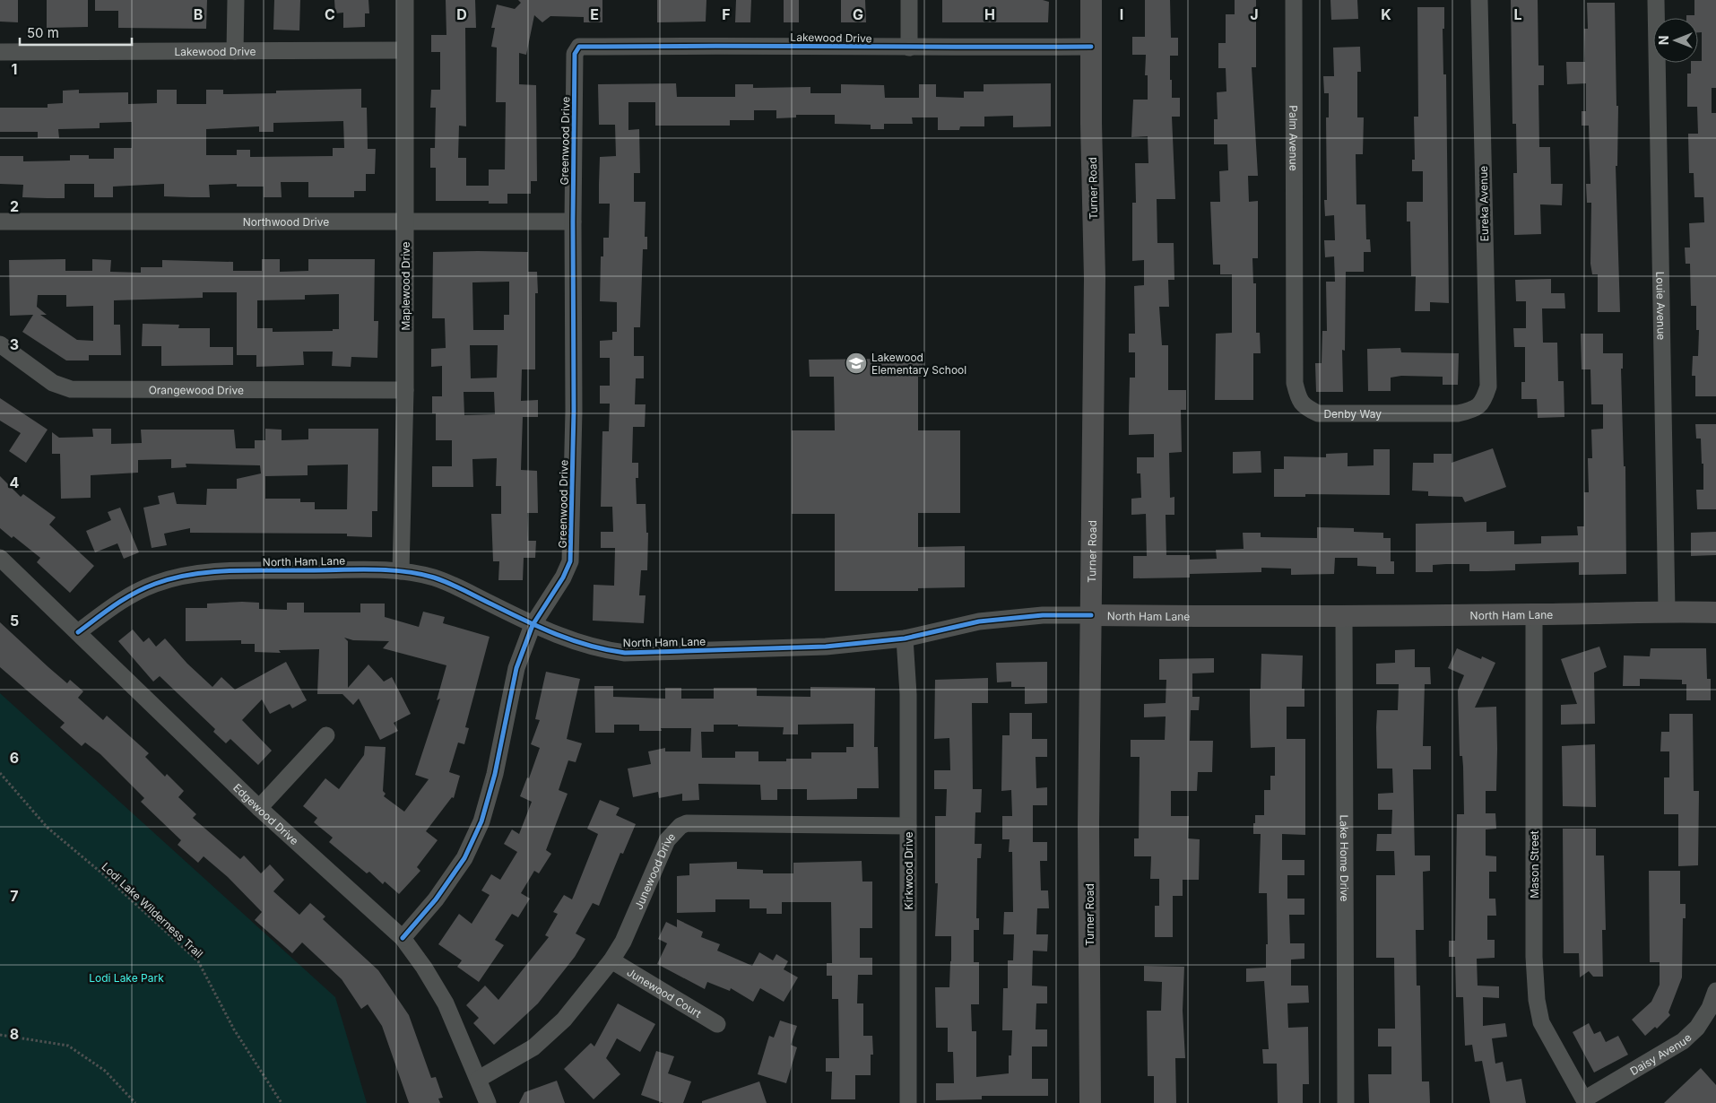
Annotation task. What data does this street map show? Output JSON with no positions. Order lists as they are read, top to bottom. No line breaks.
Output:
{"streets":{"main road":["Turner Road","North Ham Lane"],"street":["Lakewood Drive","Palm Avenue","Greenwood Drive","Eureka Avenue","Northwood Drive","Maplewood Drive","Louie Avenue","Orangewood Drive","Denby Way","Edgewood Drive","Lake Home Drive","Mason Street","Kirkwood Drive","Junewood Drive","Junewood Court","Daisy Avenue"],"path":["Lodi Lake Wilderness Trail"]},"crossings":[["Lakewood Drive","Greenwood Drive"],["Lakewood Drive","Turner Road"],["Lakewood Drive","Maplewood Drive"],["Palm Avenue","Denby Way"],["Greenwood Drive","Northwood Drive"],["Greenwood Drive","North Ham Lane"],["Greenwood Drive","Edgewood Drive"],["Turner Road","North Ham Lane"],["Eureka Avenue","Denby Way"],["Northwood Drive","Maplewood Drive"],["Maplewood Drive","Orangewood Drive"],["Maplewood Drive","North Ham Lane"],["Louie Avenue","North Ham Lane"],["North Ham Lane","Edgewood Drive"],["North Ham Lane","Lake Home Drive"],["North Ham Lane","Mason Street"],["North Ham Lane","Kirkwood Drive"],["Edgewood Drive","Junewood Drive"],["Mason Street","Daisy Avenue"],["Kirkwood Drive","Junewood Drive"],["Junewood Drive","Junewood Court"]],"parks":["Lodi Lake Park"],"places":{"school or university":["Lakewood Elementary School"]},"scale_bar":"50 m","north":"left","grid":{"columns":["B","C","D","E","F","G","H","I","J","K","L"],"rows":["1","2","3","4","5","6","7","8"]}}
